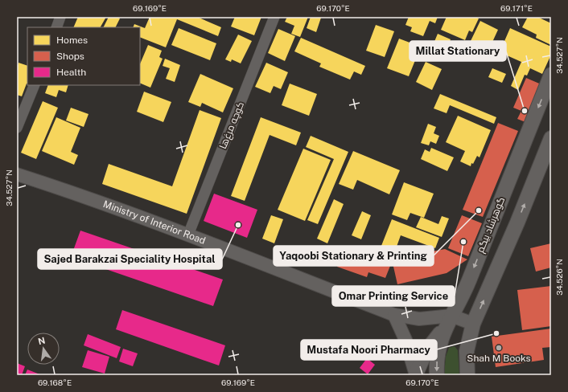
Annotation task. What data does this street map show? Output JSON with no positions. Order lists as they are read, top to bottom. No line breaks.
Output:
{"streets":{"main road":["گوهرشاد بیگم"],"street":["کوچه مرغ‌ها","Ministry of Interior Road"]},"crossings":[["کوچه مرغ‌ها","Ministry of Interior Road"],["Ministry of Interior Road","گوهرشاد بیگم"]],"places":["Millat Stationary","Yaqoobi Stationary & Printing","Sajed Barakzai Speciality Hospital","Omar Printing Service","Mustafa Noori Pharmacy","Shah M Books"],"legend":["Homes","Shops","Health"],"north":"top","coordinates":["69.169°E","69.170°E","69.171°E","34.527°N","34.526°N","69.168°E"]}
